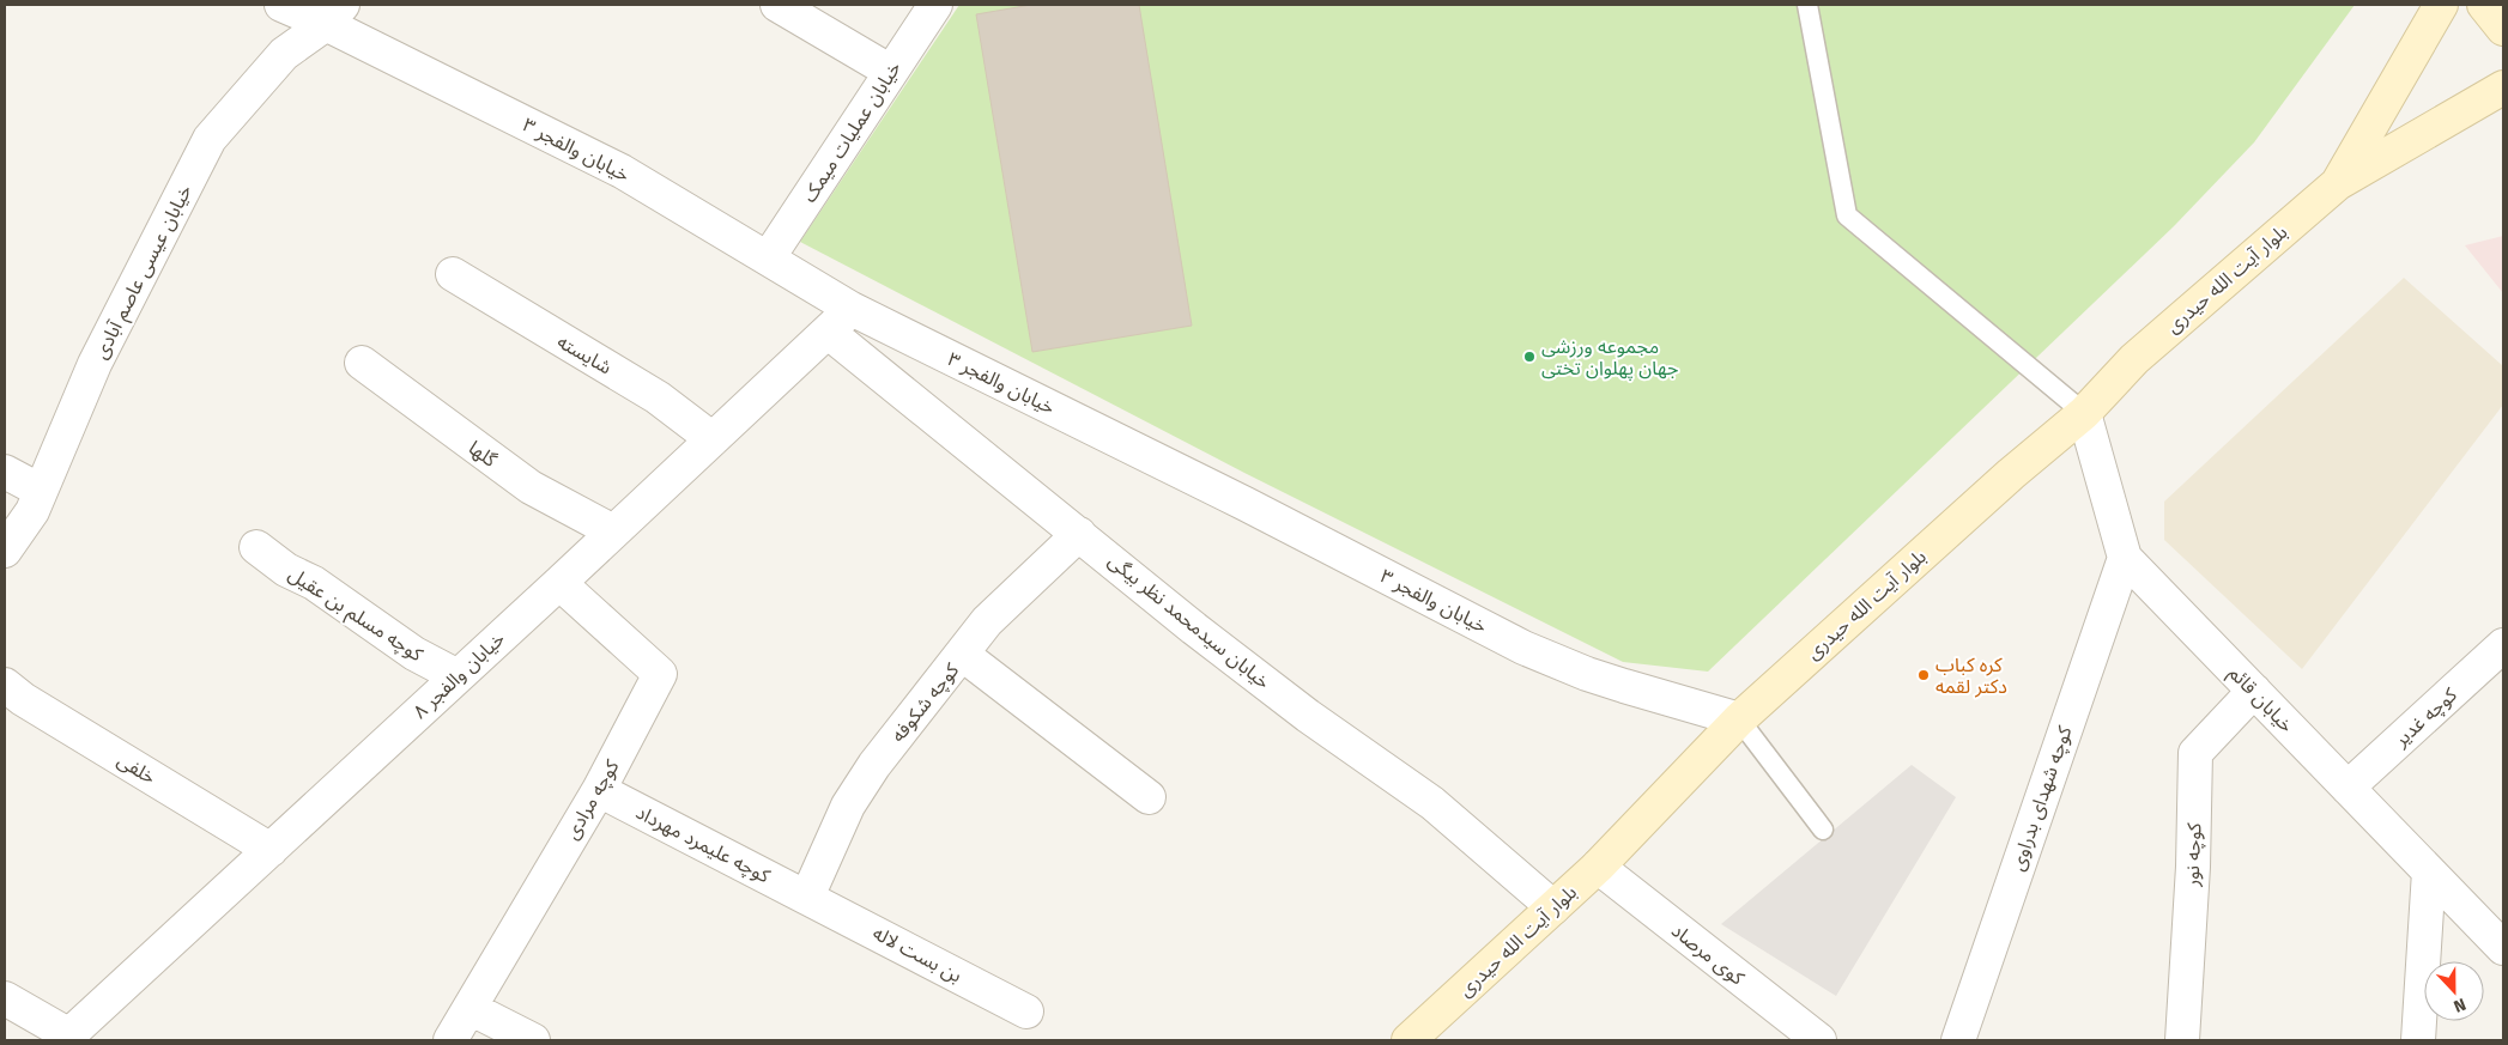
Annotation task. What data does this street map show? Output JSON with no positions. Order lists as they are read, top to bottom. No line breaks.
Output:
{"streets":{"main road":["بلوار آیت الله حیدری"],"street":["خیابان عملیات میمک","خیابان والفجر ۳","خیابان عیسی عاصم آبادی","شایسته","گلها","کوچه مسلم بن عقیل","خیابان سیدمحمد نظر بیگی","خیابان والفجر ۸","خیابان قائم","کوچه شکوفه","کوچه غدیر","خلفی","کوچه شهدای بدراوی","کوچه مرادی","کوچه علیمرد مهرداد","کوچه نور","بن بست لاله","کوی مرصاد"]},"crossings":[["خیابان عملیات میمک","خیابان والفجر ۳"],["خیابان والفجر ۳","خیابان عیسی عاصم آبادی"],["خیابان والفجر ۳","بلوار آیت الله حیدری"],["خیابان والفجر ۳","خیابان والفجر ۸"],["بلوار آیت الله حیدری","خیابان سیدمحمد نظر بیگی"],["بلوار آیت الله حیدری","خیابان قائم"],["بلوار آیت الله حیدری","کوی مرصاد"],["شایسته","خیابان والفجر ۸"],["گلها","خیابان والفجر ۸"],["کوچه مسلم بن عقیل","خیابان والفجر ۸"],["خیابان سیدمحمد نظر بیگی","خیابان والفجر ۸"],["خیابان سیدمحمد نظر بیگی","کوچه شکوفه"],["خیابان والفجر ۸","خلفی"],["خیابان والفجر ۸","کوچه مرادی"],["خیابان قائم","کوچه غدیر"],["خیابان قائم","کوچه شهدای بدراوی"],["خیابان قائم","کوچه نور"],["کوچه شکوفه","کوچه علیمرد مهرداد"],["کوچه شکوفه","بن بست لاله"],["کوچه مرادی","کوچه علیمرد مهرداد"],["کوچه علیمرد مهرداد","بن بست لاله"]],"places":["مجموعه ورزشی جهان پهلوان تختی","کره کباب دکتر لقمه"],"north":"bottom"}
